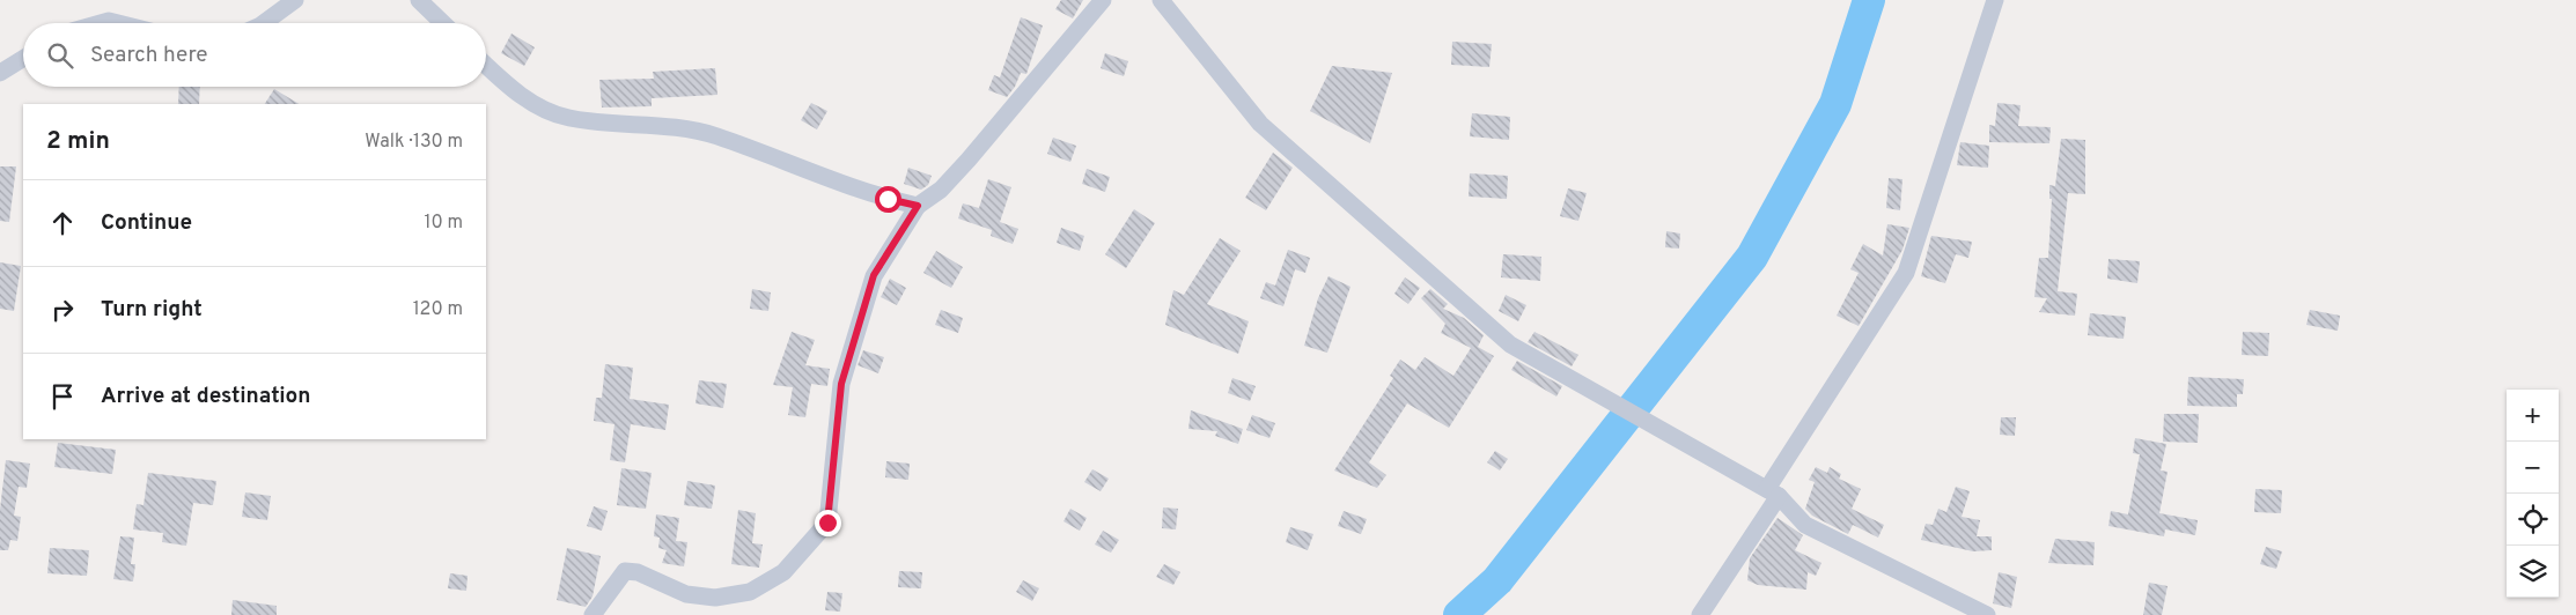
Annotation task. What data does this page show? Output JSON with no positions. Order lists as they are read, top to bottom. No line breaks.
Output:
{"page":{"search":"Search here","heading":["2 min","Walk · 130 m"],"list":[["Continue","10 m"],["Turn right","120 m"],"Arrive at destination"],"map_buttons":["+","−"]}}
